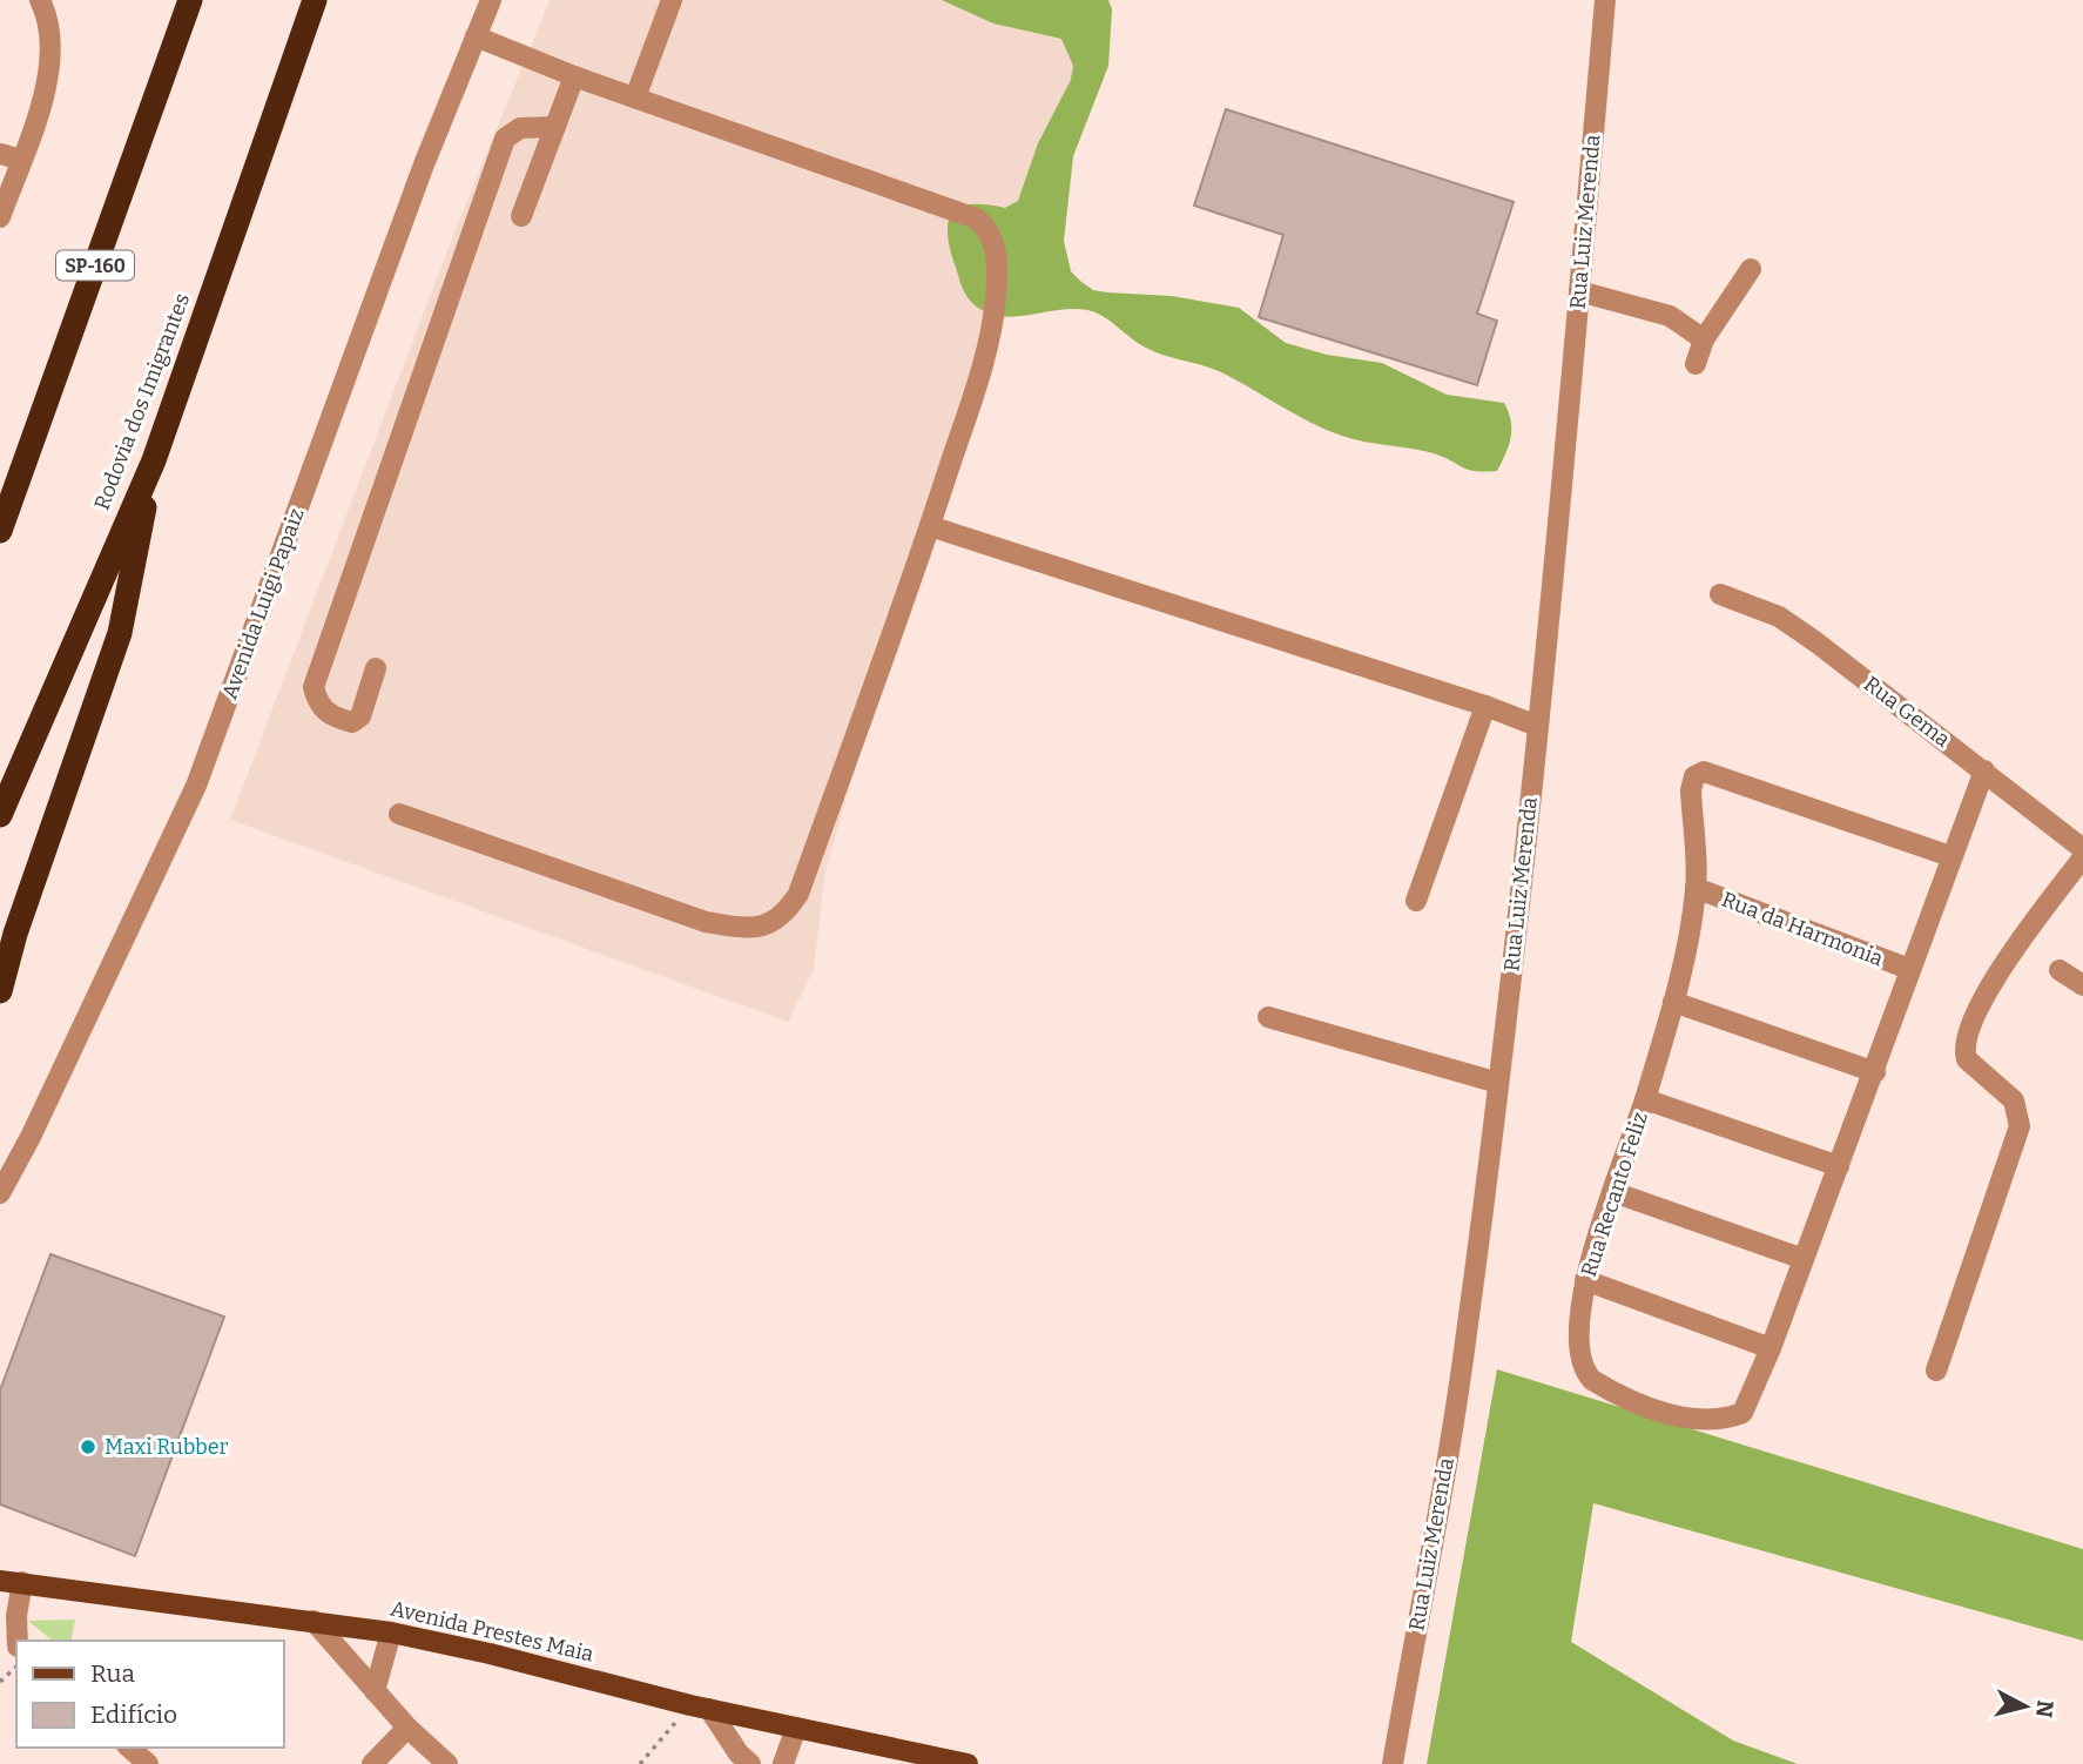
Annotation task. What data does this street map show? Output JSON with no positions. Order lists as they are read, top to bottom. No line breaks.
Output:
{"streets":{"highway":["SP-160","Rodovia dos Imigrantes"],"main road":["Avenida Prestes Maia"],"street":["Rua Luiz Merenda","Avenida Luigi Papaiz","Rua Gema","Rua da Harmonia","Rua Recanto Feliz"]},"crossings":[["Rua Gema","Rua Recanto Feliz"],["Rua da Harmonia","Rua Recanto Feliz"]],"places":["Maxi Rubber"],"legend":["Rua","Edifício"],"north":"right"}
